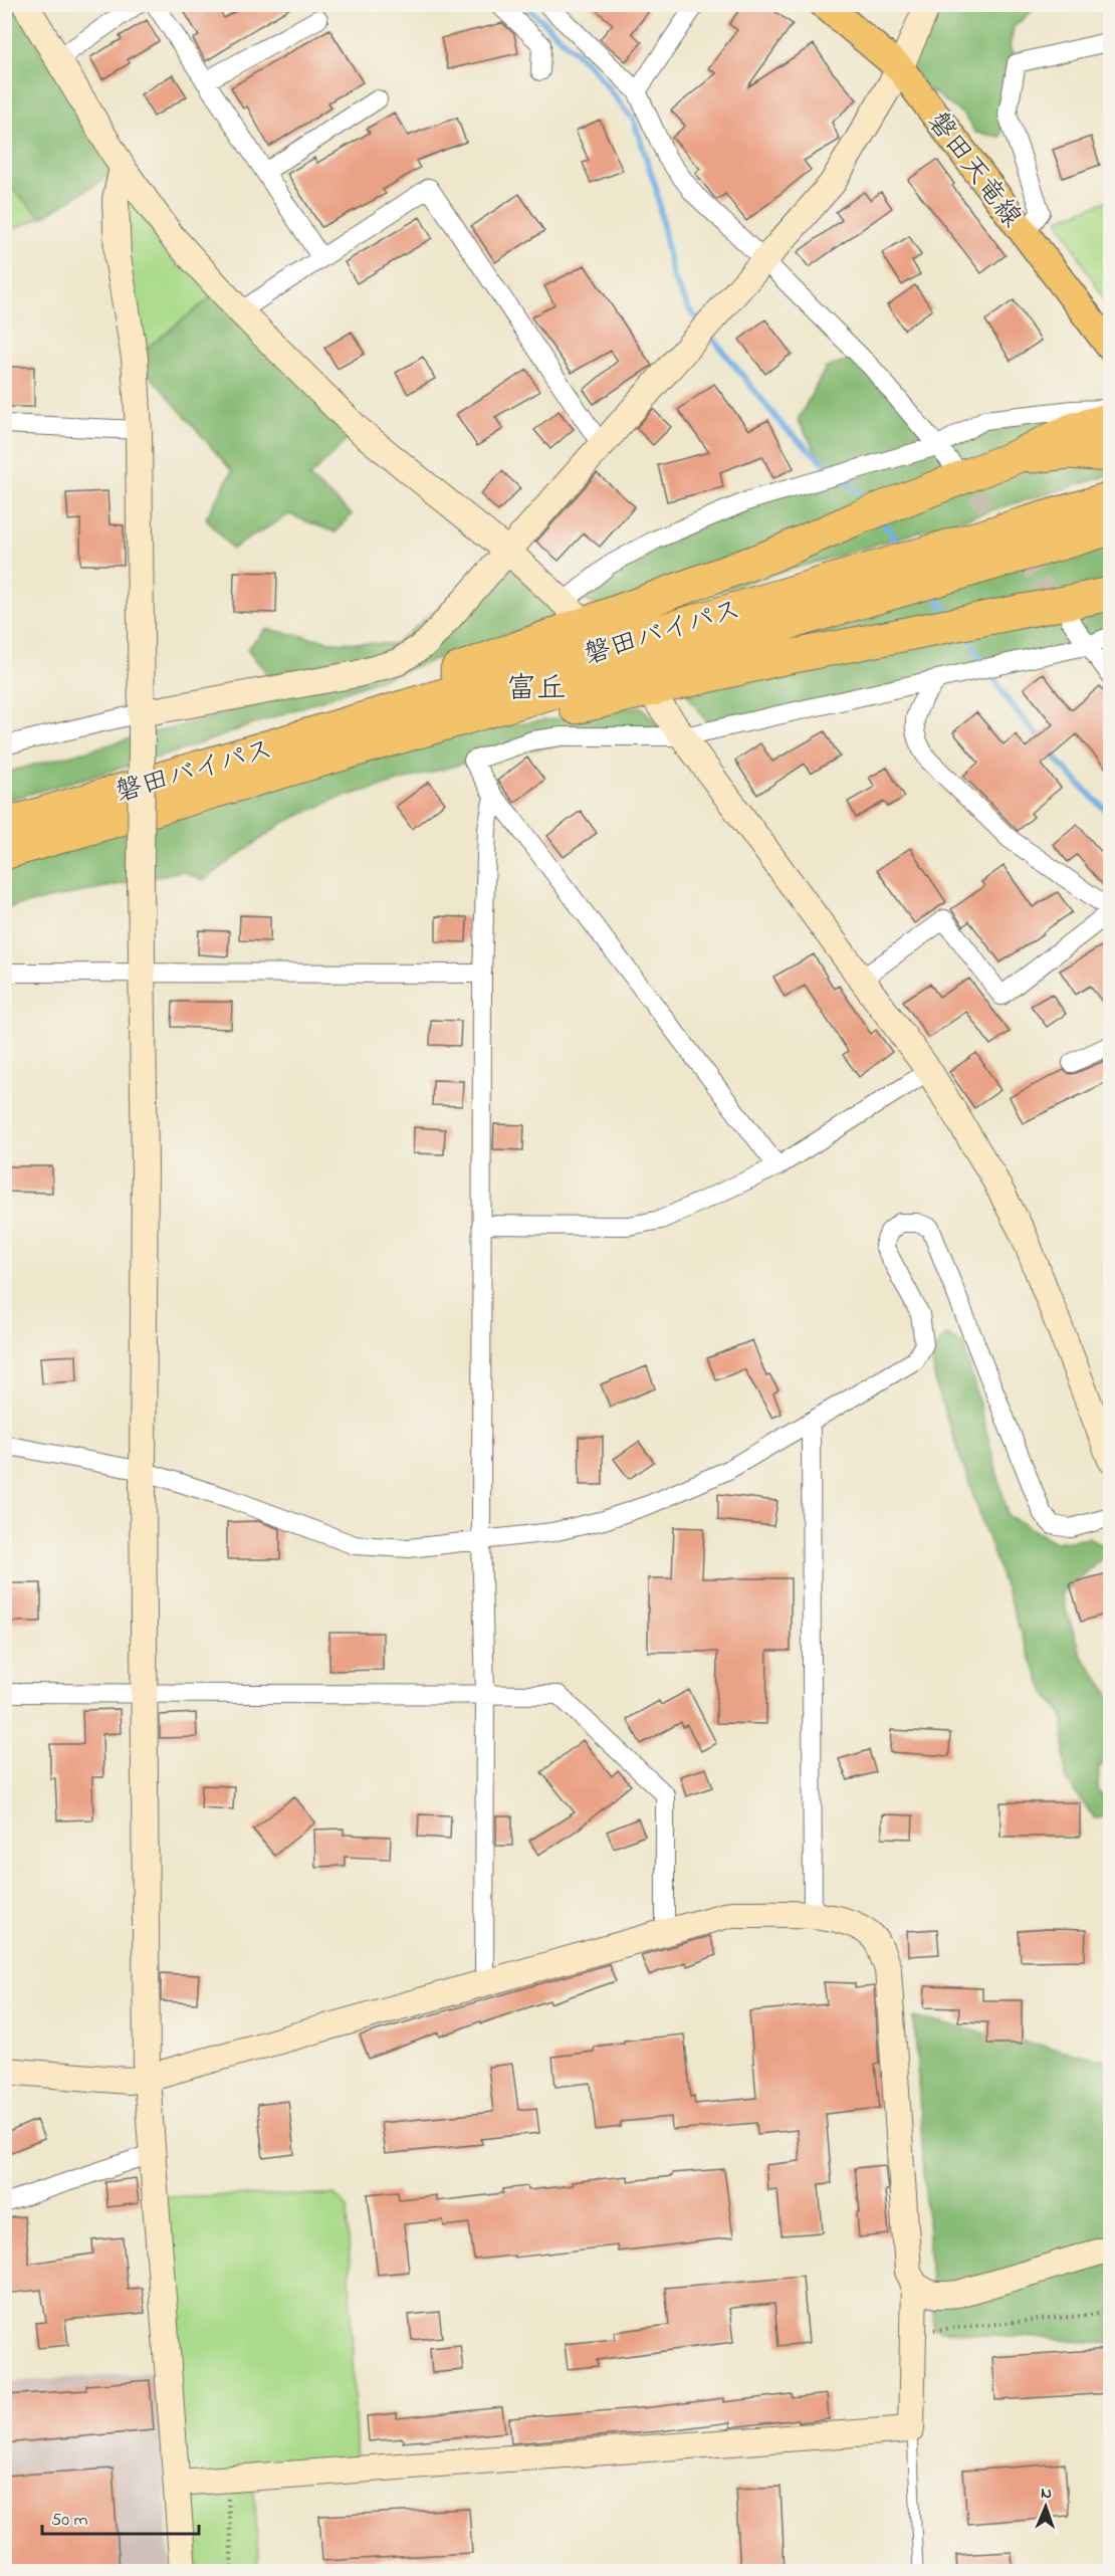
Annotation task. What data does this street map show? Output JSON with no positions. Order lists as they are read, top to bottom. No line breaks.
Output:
{"streets":{"highway":["磐田バイパス"],"main road":["磐田天竜線"]},"districts":["富丘"],"scale_bar":"50 m","north":"top"}
